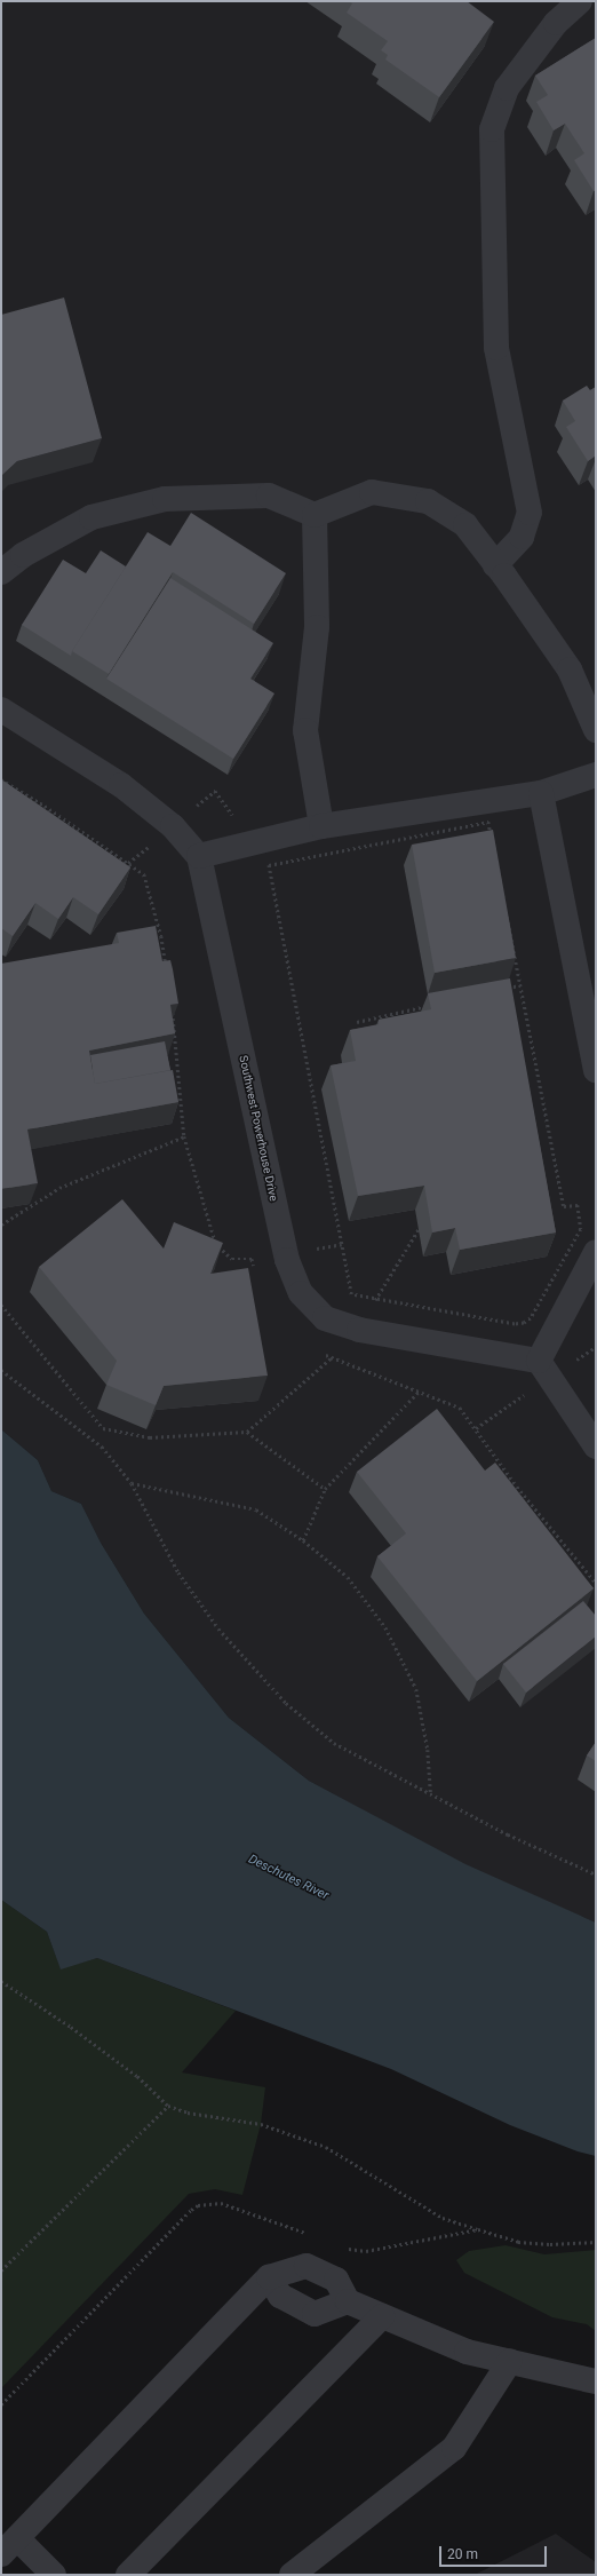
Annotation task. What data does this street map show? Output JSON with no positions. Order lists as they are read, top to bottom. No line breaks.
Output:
{"streets":{"street":["Southwest Powerhouse Drive"]},"water":["Deschutes River"],"scale_bar":"20 m"}
